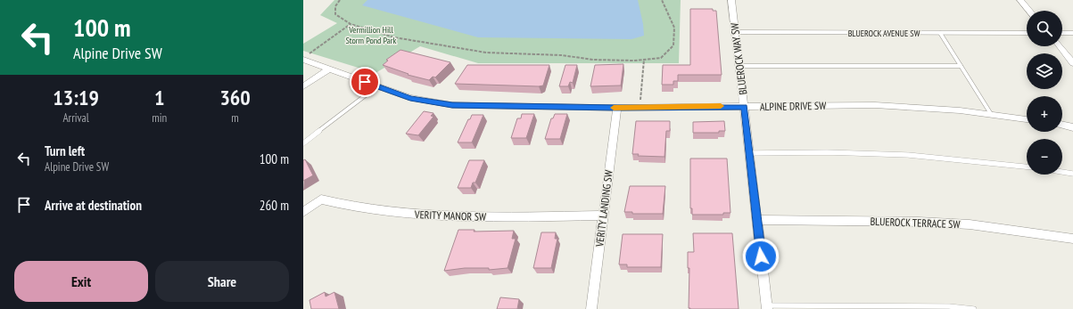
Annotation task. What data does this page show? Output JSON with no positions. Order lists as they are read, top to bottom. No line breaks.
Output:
{"streets":{"street":["BLUEROCK AVENUE SW","BLUEROCK WAY SW","ALPINE DRIVE SW","VERITY LANDING SW","VERITY MANOR SW","BLUEROCK TERRACE SW"]},"crossings":[["BLUEROCK AVENUE SW","BLUEROCK WAY SW"],["BLUEROCK WAY SW","ALPINE DRIVE SW"],["BLUEROCK WAY SW","BLUEROCK TERRACE SW"],["ALPINE DRIVE SW","VERITY LANDING SW"],["VERITY LANDING SW","VERITY MANOR SW"]],"parks":["Vermillion Hill Storm Pond Park"],"page":{"turn":["100 m","Alpine Drive SW"],"map_buttons":["+","−"],"eta":["13:19","Arrival","1","min","360","m"],"list":[{"name":"Turn left","note":"Alpine Drive SW","value":"100 m"},{"name":"Arrive at destination","value":"260 m"}],"buttons":["Exit","Share"]}}
